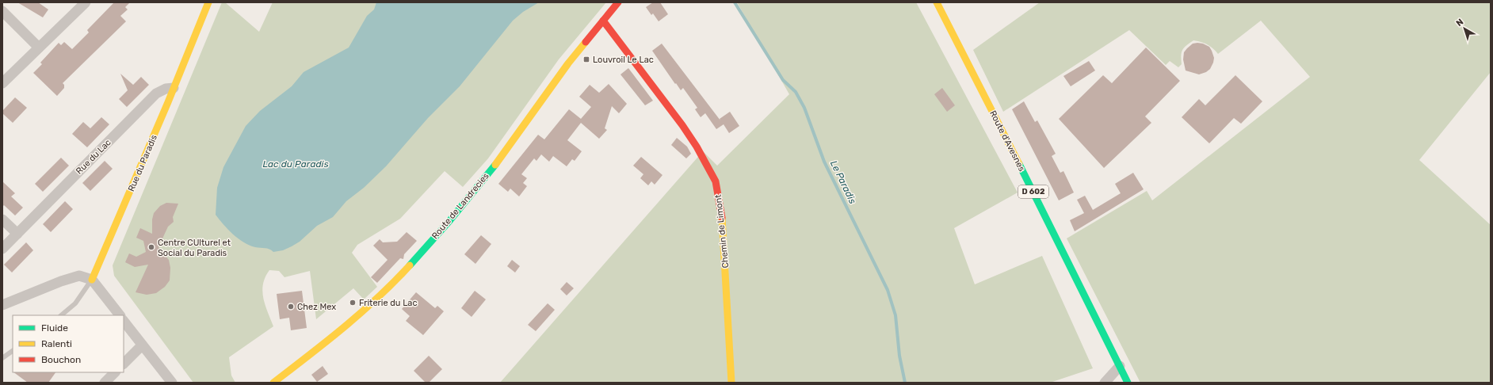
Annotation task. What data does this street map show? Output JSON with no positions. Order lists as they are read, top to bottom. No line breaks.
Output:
{"streets":{"main road":["Route d'Avesnes","Rue du Paradis","D 602","Route de Landrecies","Chemin de Limont"],"street":["Rue du Lac"]},"crossings":[["Rue du Lac","Rue du Paradis"],["Route de Landrecies","Chemin de Limont"]],"water":["Lac du Paradis","Le Paradis"],"places":{"transit":["Louvroil Le Lac"],"other":["Centre CUlturel et Social du Paradis","Friterie du Lac","Chez Mex"]},"legend":["Fluide","Ralenti","Bouchon"],"north":"top left"}
